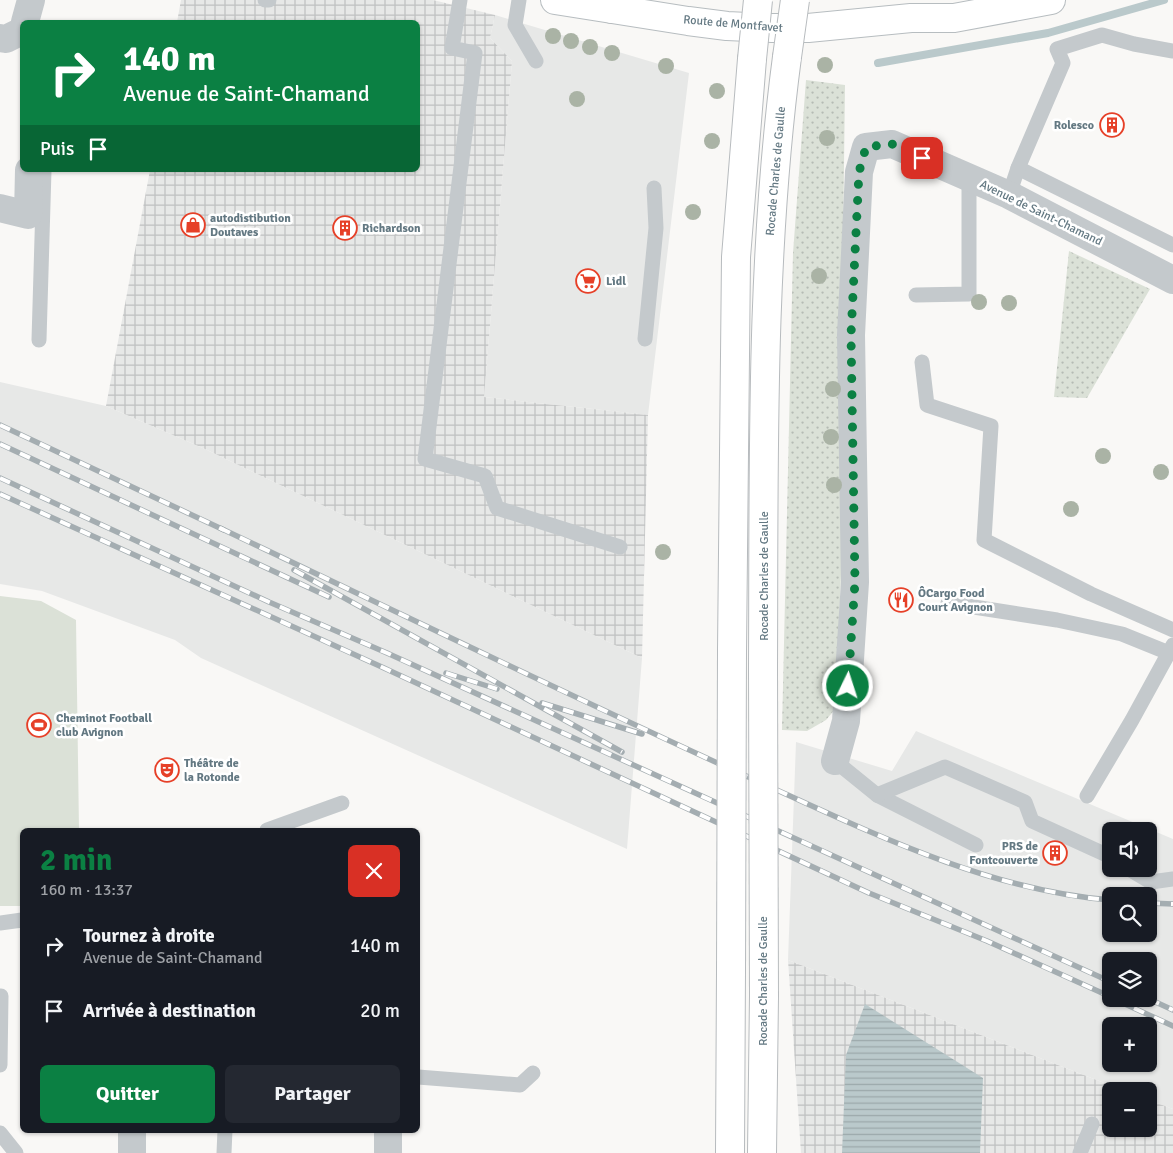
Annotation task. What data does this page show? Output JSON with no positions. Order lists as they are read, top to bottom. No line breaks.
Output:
{"streets":{"main road":["Route de Montfavet","Rocade Charles de Gaulle"],"street":["Avenue de Saint-Chamand"]},"places":{"building":["Rolesco","Richardson","PRS de Fontcouverte"],"shop":["autodistibution Doutaves"],"supermarket":["Lidl"],"restaurant":["ÔCargo Food Court Avignon"],"sports":["Cheminot Football club Avignon"],"theatre":["Théâtre de la Rotonde"]},"page":{"turn":["140 m","Avenue de Saint-Chamand"],"then":"Puis","map_buttons":["+","−"],"heading":["2 min","160 m · 13:37"],"list":[{"name":"Tournez à droite","note":"Avenue de Saint-Chamand","value":"140 m"},{"name":"Arrivée à destination","value":"20 m"}],"buttons":["Quitter","Partager"]}}
